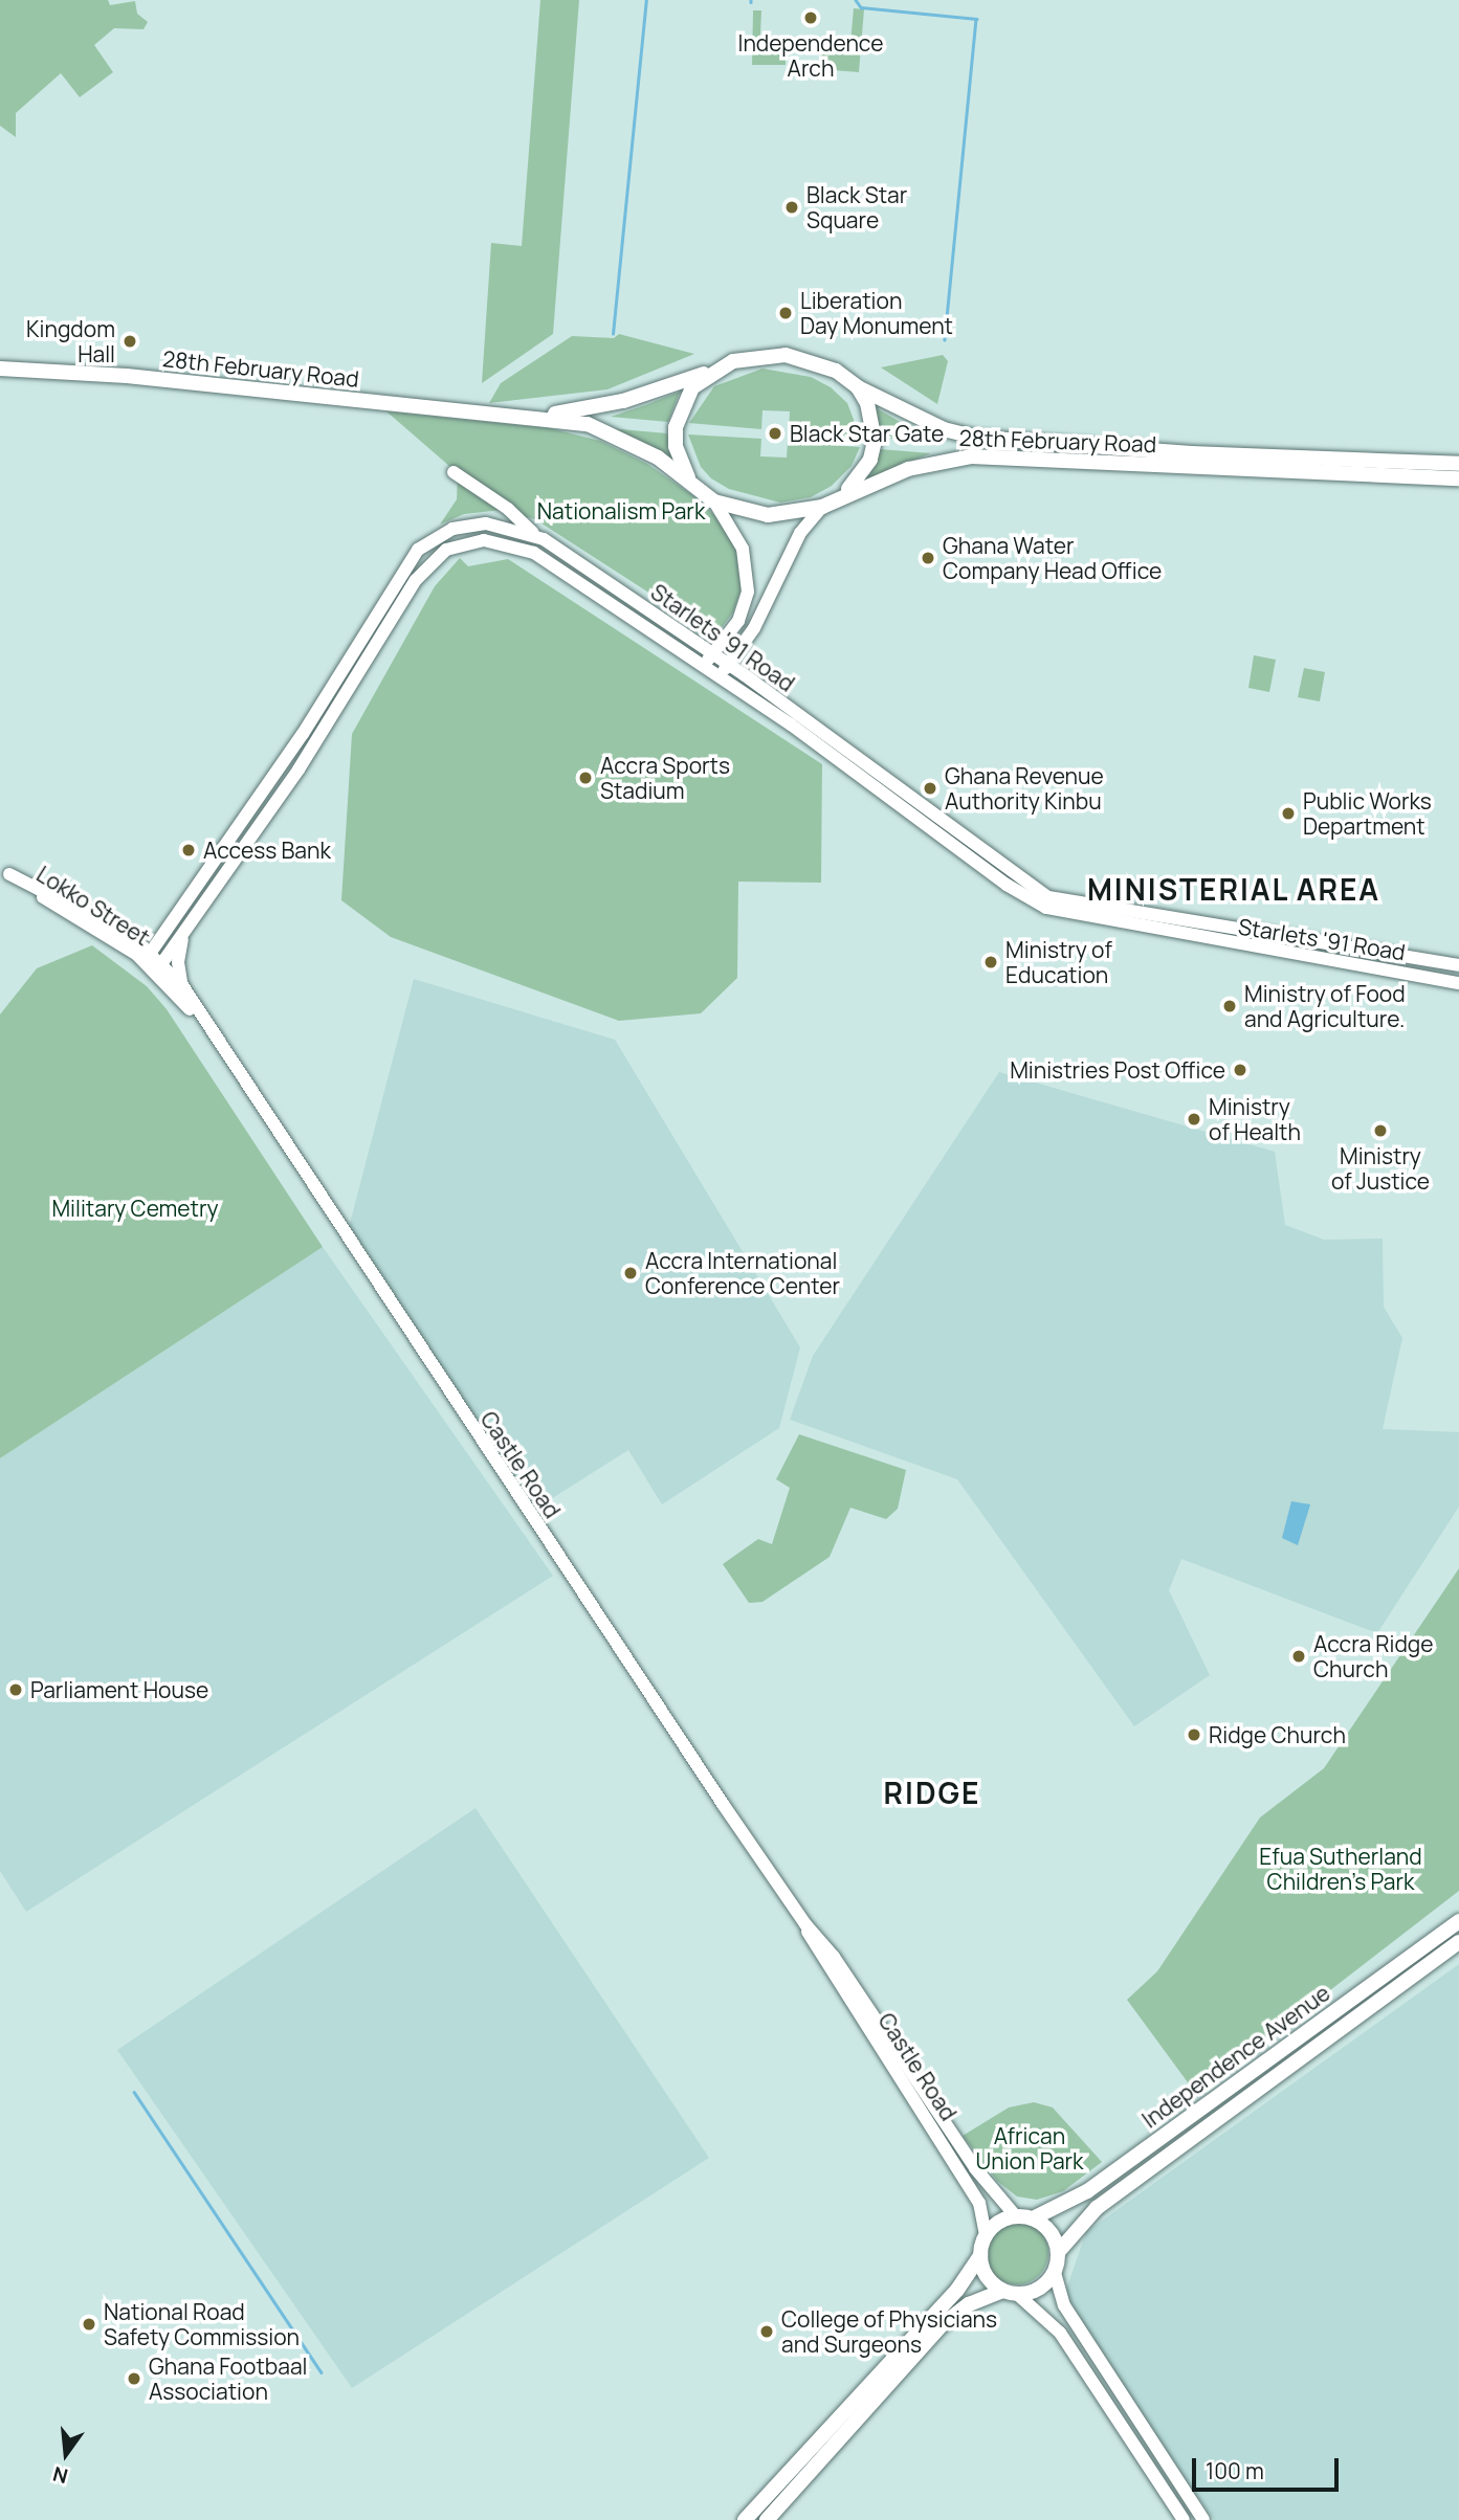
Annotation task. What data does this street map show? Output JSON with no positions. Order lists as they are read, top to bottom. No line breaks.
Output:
{"streets":{"main road":["28th February Road","Starlets '91 Road","Lokko Street","Castle Road","Independence Avenue"]},"crossings":[["28th February Road","Starlets '91 Road"],["Starlets '91 Road","Lokko Street"],["Starlets '91 Road","Castle Road"],["Lokko Street","Castle Road"],["Castle Road","Independence Avenue"]],"districts":["MINISTERIAL AREA","RIDGE"],"parks":["Nationalism Park","Military Cemetry","Efua Sutherland Children's Park","African Union Park"],"places":["Independence Arch","Black Star Square","Liberation Day Monument","Kingdom Hall","Black Star Gate","Ghana Water Company Head Office","Accra Sports Stadium","Ghana Revenue Authority Kinbu","Public Works Department","Access Bank","Ministry of Education","Ministry of Food and Agriculture.","Ministries Post Office","Ministry of Health","Ministry of Justice","Accra International Conference Center","Accra Ridge Church","Parliament House","Ridge Church","National Road Safety Commission","College of Physicians and Surgeons","Ghana Footbaal Association"],"scale_bar":"100 m","north":"bottom"}
